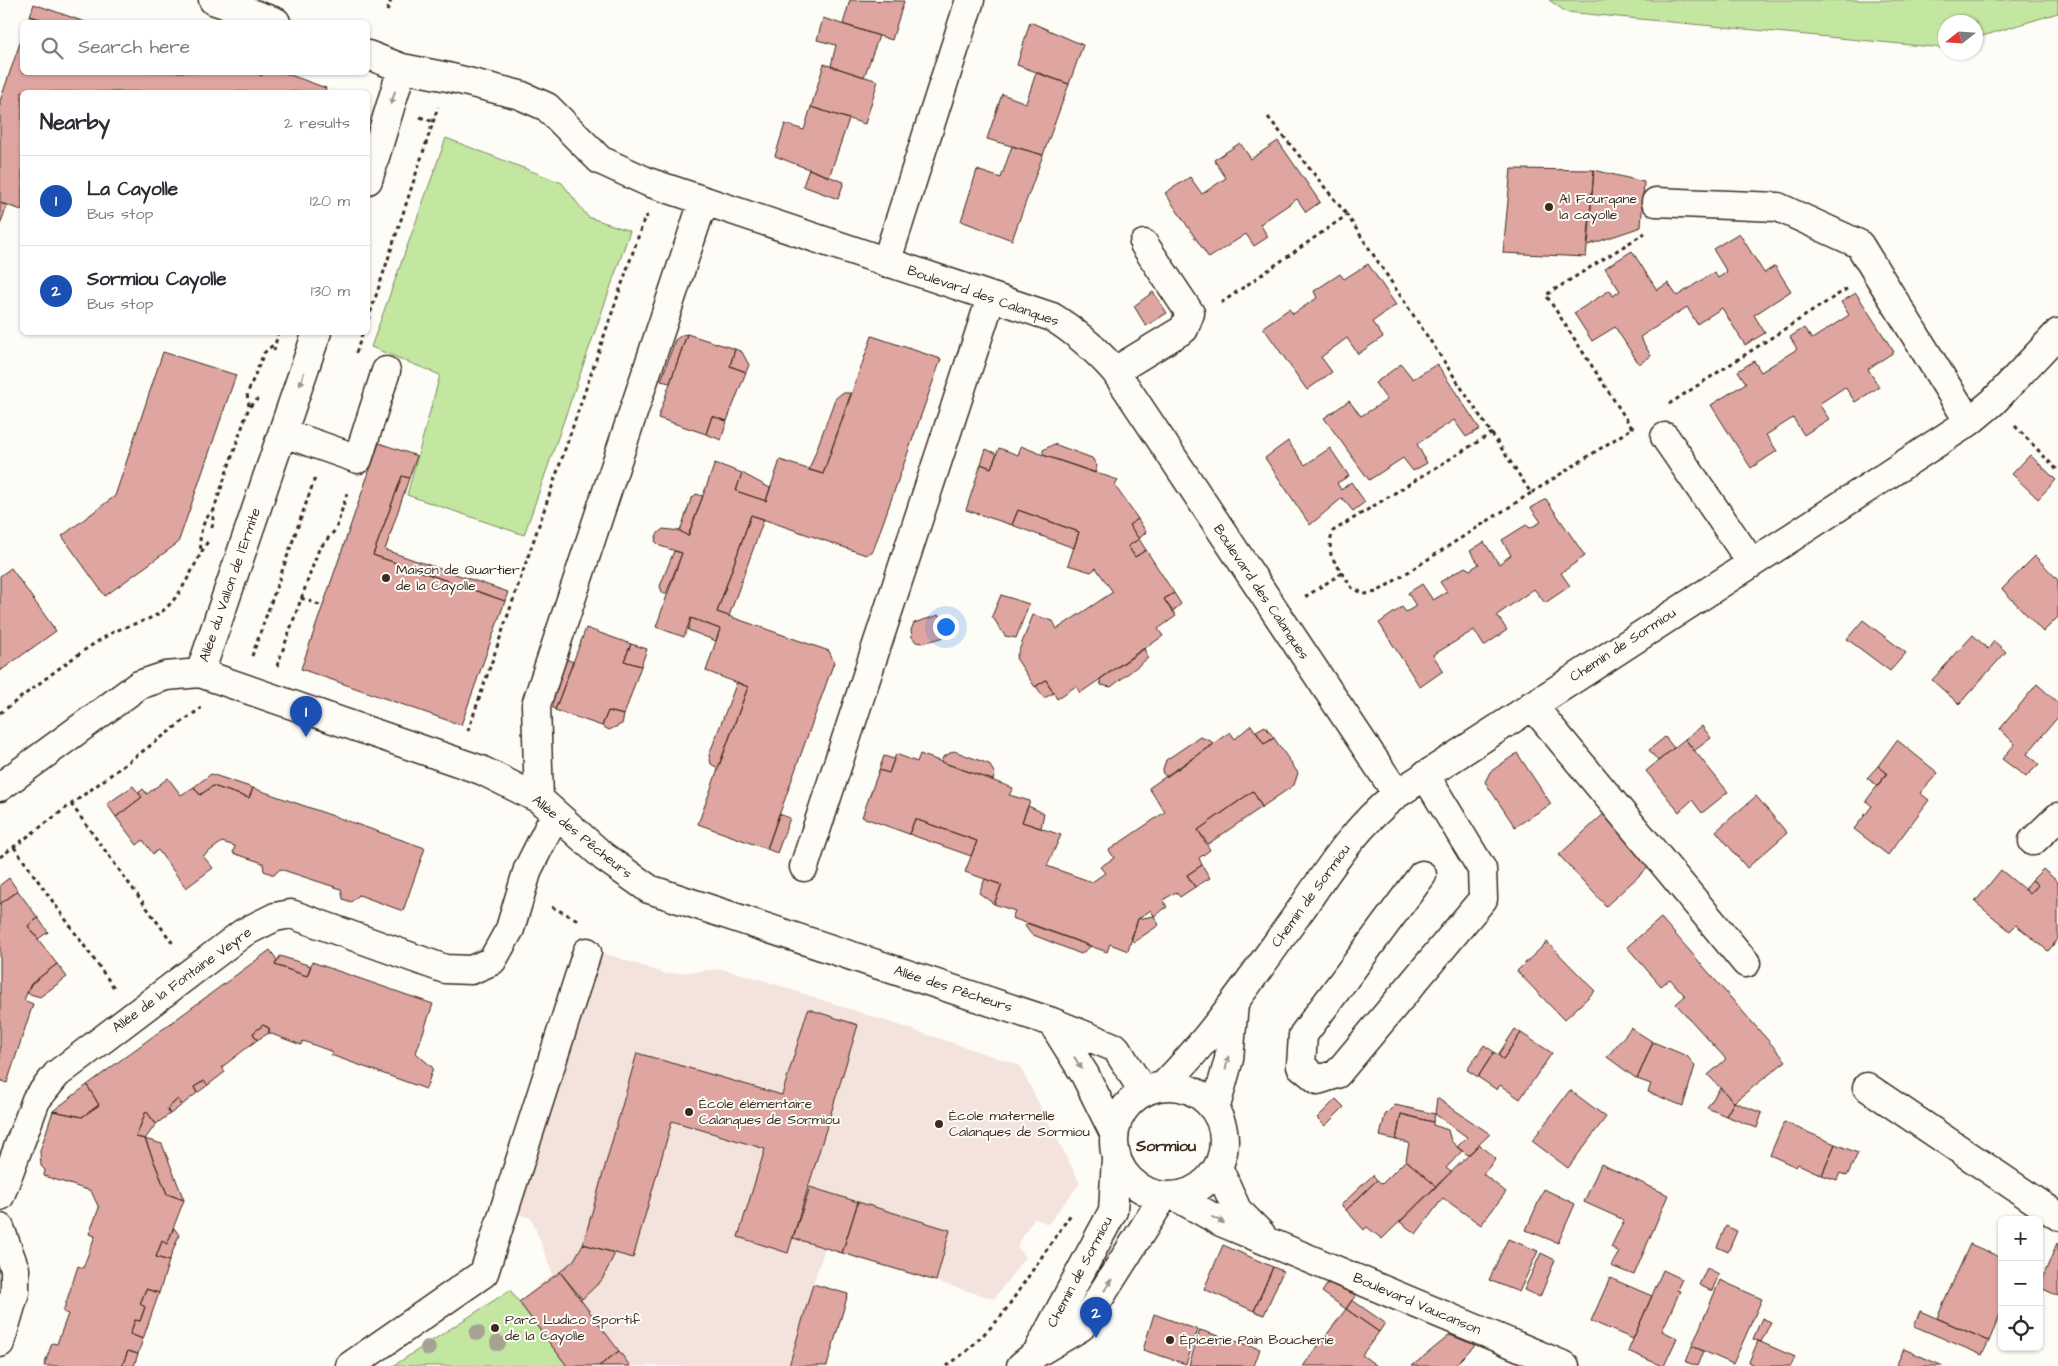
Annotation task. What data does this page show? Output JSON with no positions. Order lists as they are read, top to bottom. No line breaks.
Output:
{"streets":{"street":["Boulevard des Calanques","Allée du Vallon de l’Ermite","Chemin de Sormiou","Allée des Pêcheurs","Allée de la Fontaine Veyre","Boulevard Vaucanson"]},"crossings":[["Boulevard des Calanques","Chemin de Sormiou"],["Allée du Vallon de l’Ermite","Allée des Pêcheurs"],["Chemin de Sormiou","Allée des Pêcheurs"],["Chemin de Sormiou","Boulevard Vaucanson"],["Allée des Pêcheurs","Allée de la Fontaine Veyre"],["Allée des Pêcheurs","Boulevard Vaucanson"]],"districts":["Sormiou"],"places":["Al Fourqane la cayolle","Maison de Quartier de la Cayolle","École élémentaire Calanques de Sormiou","École maternelle Calanques de Sormiou","Parc Ludico Sportif de la Cayolle","Épicerie Pain Boucherie"],"north":"left","page":{"search":"Search here","heading":["Nearby","2 results"],"list":[{"mark":"1","name":"La Cayolle","note":"Bus stop","value":"120 m"},{"mark":"2","name":"Sormiou Cayolle","note":"Bus stop","value":"130 m"}],"pins":["1","2"],"map_buttons":["+","−"]}}
